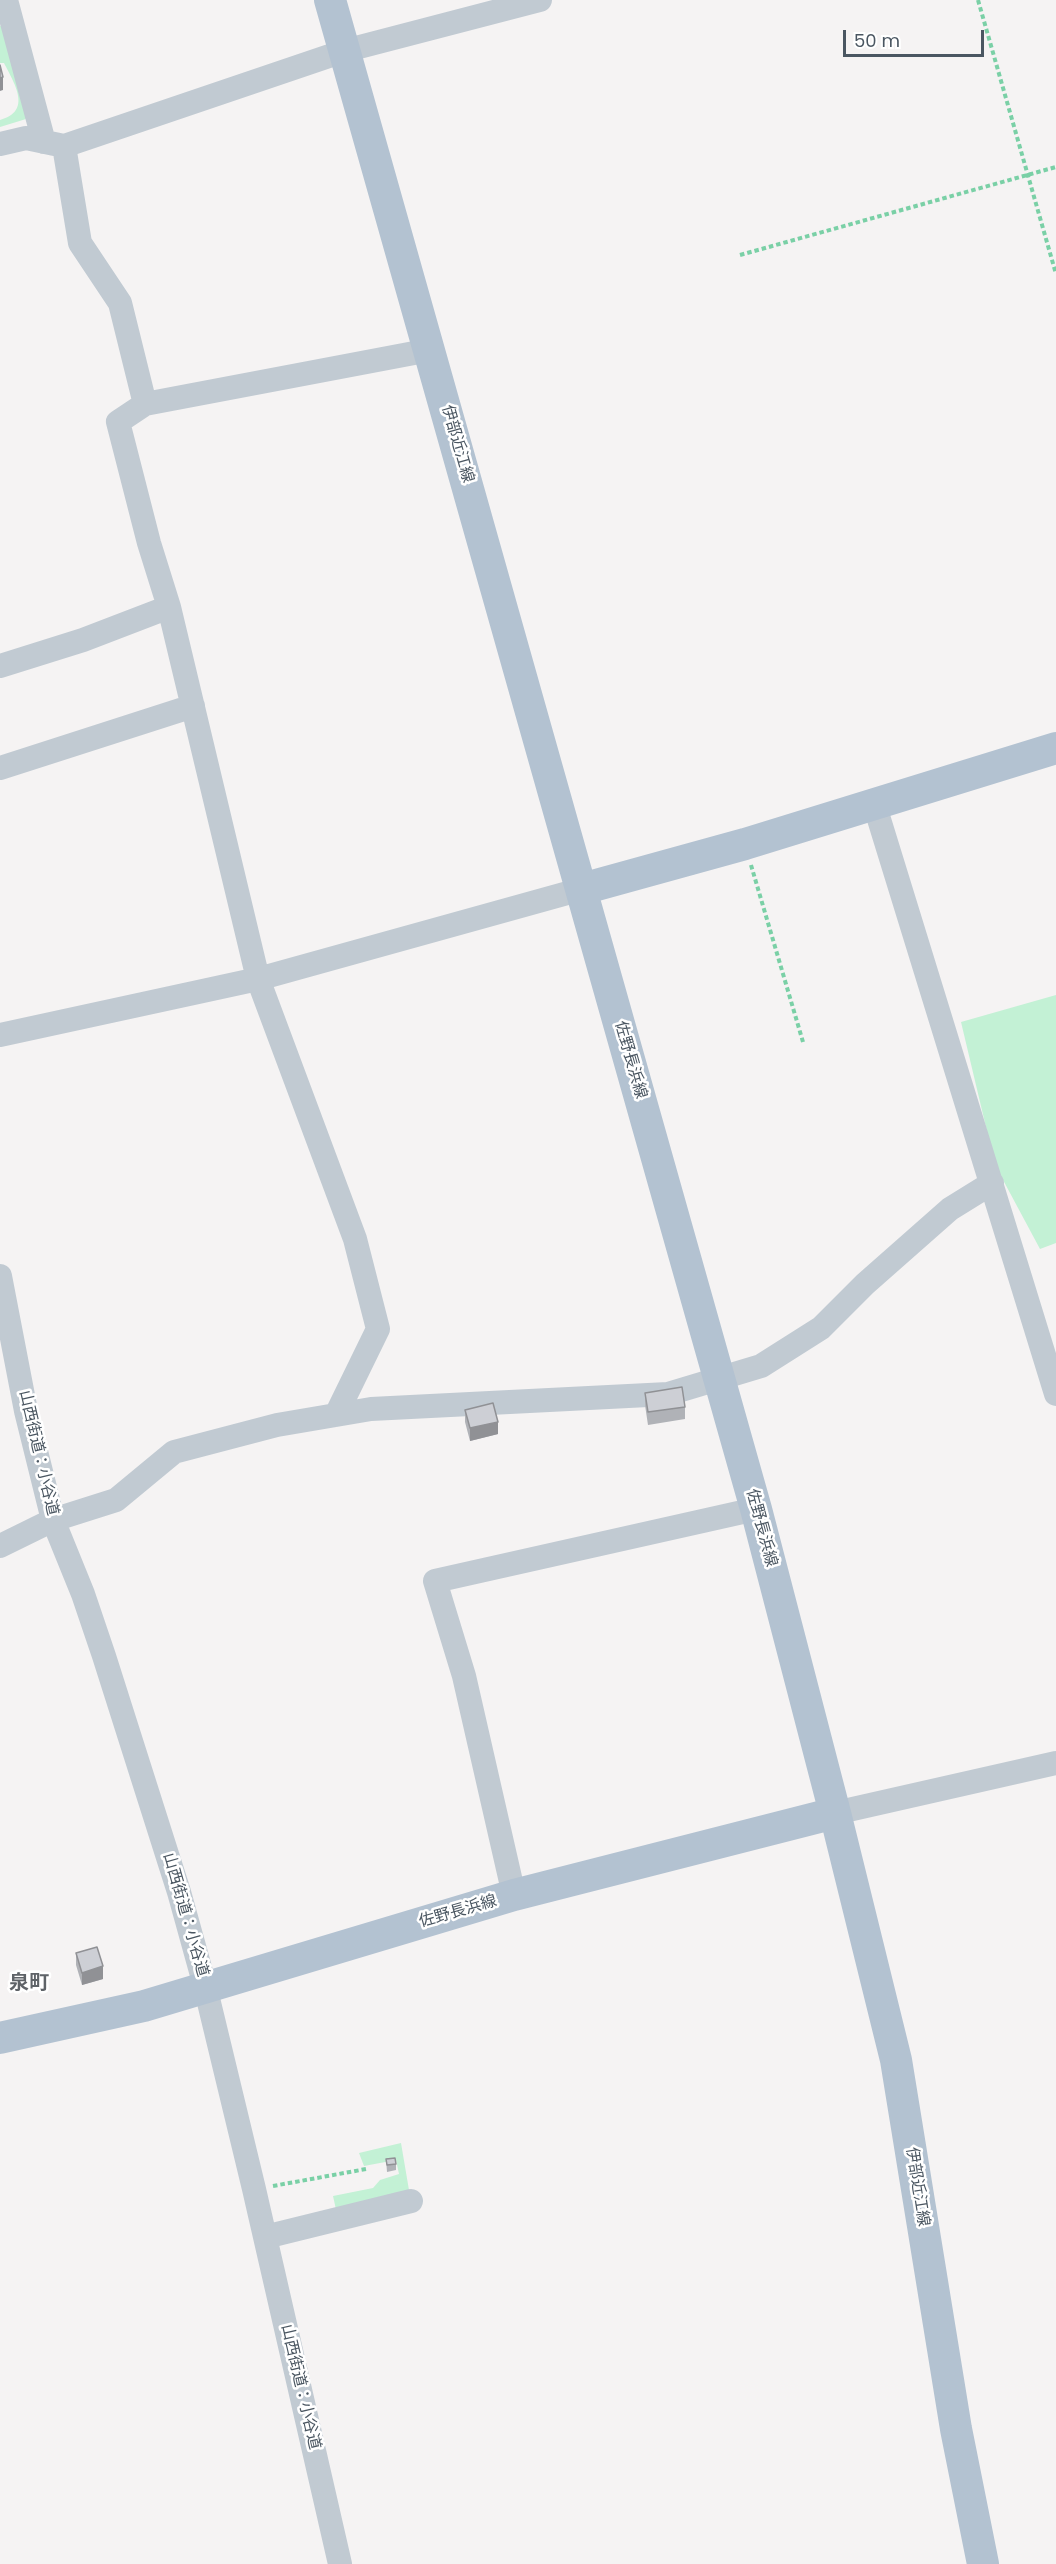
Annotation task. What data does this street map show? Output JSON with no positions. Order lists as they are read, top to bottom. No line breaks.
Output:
{"streets":{"main road":["伊部近江線","佐野長浜線"],"street":["山西街道：小谷道"]},"crossings":[["伊部近江線","佐野長浜線"],["佐野長浜線","山西街道：小谷道"]],"districts":["泉町"],"scale_bar":"50 m"}
